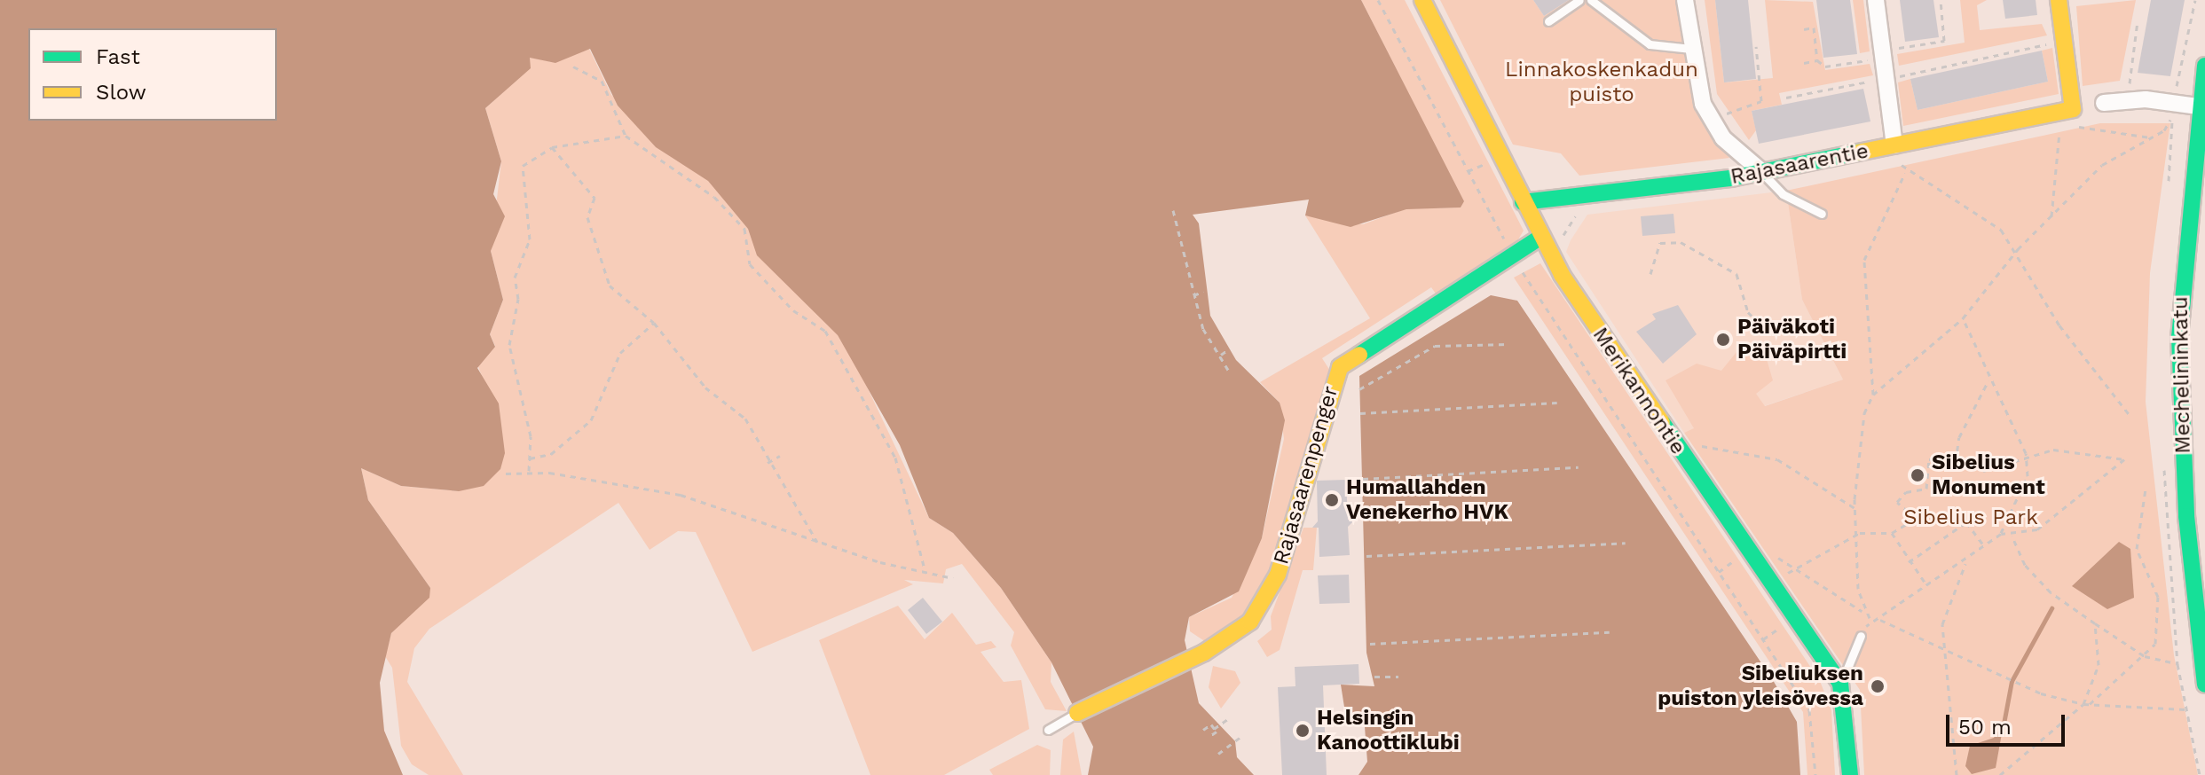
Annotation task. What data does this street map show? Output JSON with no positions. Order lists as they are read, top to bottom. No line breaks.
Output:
{"streets":{"street":["Rajasaarentie","Mechelininkatu","Merikannontie","Rajasaarenpenger"]},"crossings":[["Rajasaarentie","Merikannontie"],["Merikannontie","Rajasaarenpenger"]],"parks":["Linnakoskenkadun puisto","Sibelius Park"],"places":["Päiväkoti Päiväpirtti","Sibelius Monument","Humallahden Venekerho HVK","Sibeliuksen puiston yleisövessa","Helsingin Kanoottiklubi"],"legend":["Fast","Slow"],"scale_bar":"50 m"}
